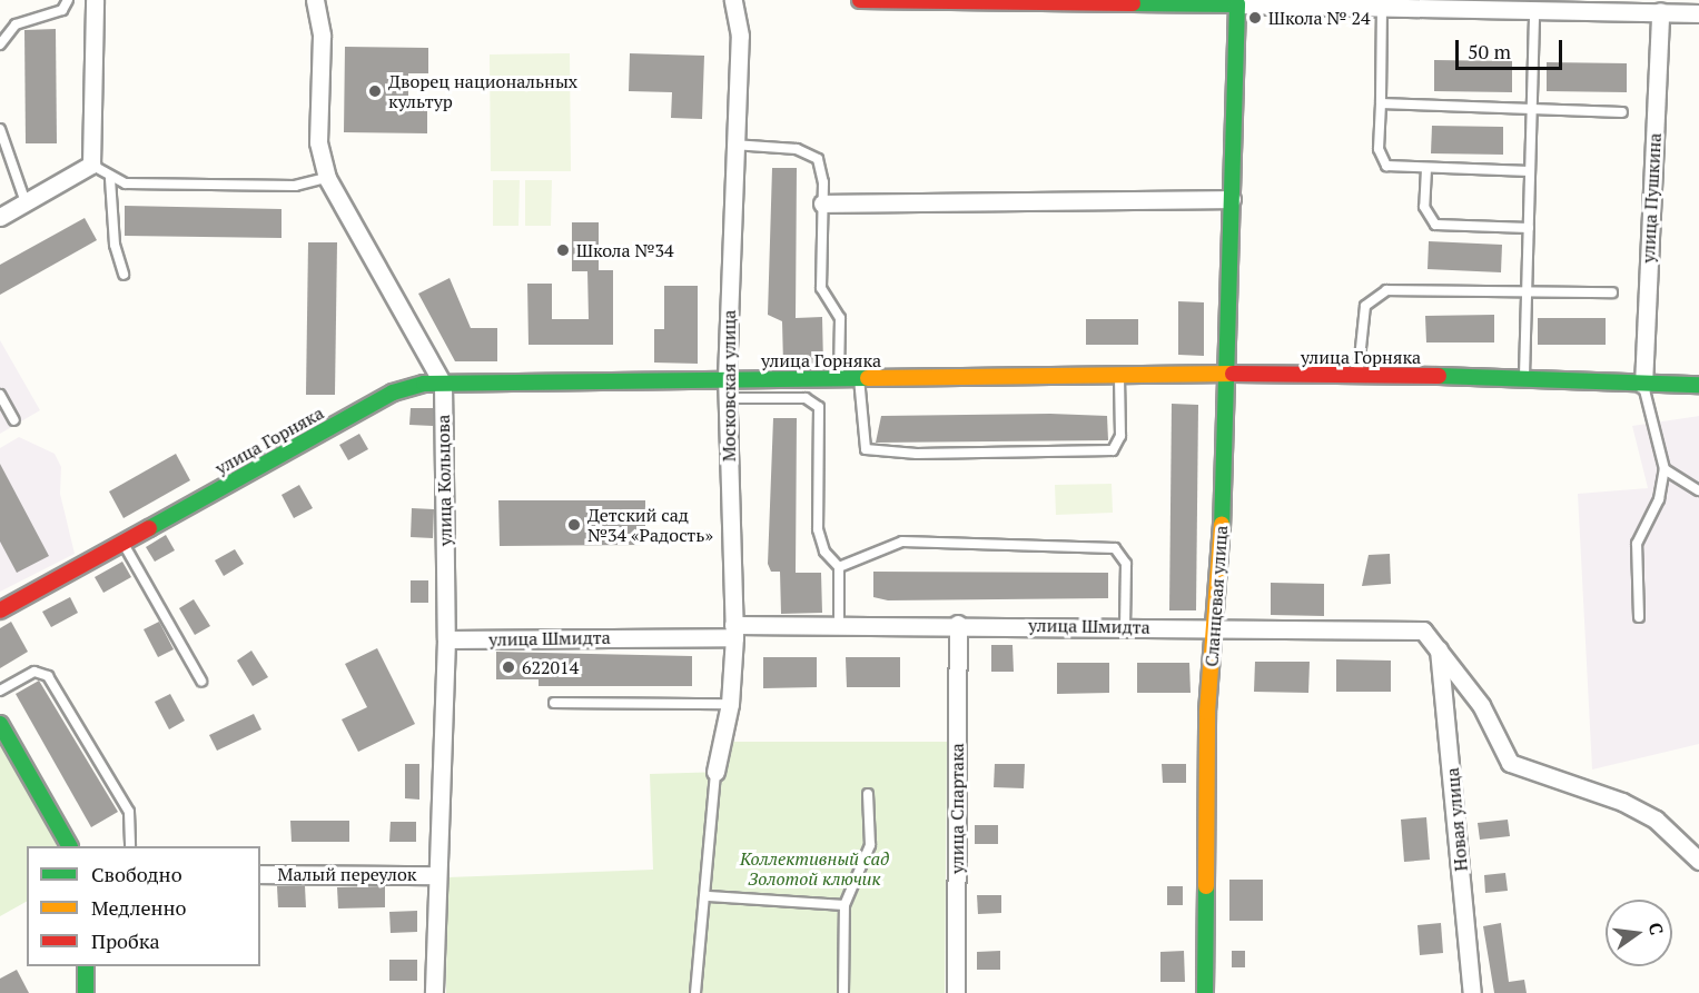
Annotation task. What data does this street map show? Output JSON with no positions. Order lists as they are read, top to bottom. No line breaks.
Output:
{"streets":{"street":["улица Пушкина","улица Горняка","Московская улица","улица Кольцова","Сланцевая улица","улица Шмидта","улица Спартака","Новая улица","Малый переулок"]},"crossings":[["улица Пушкина","улица Горняка"],["улица Горняка","Московская улица"],["улица Горняка","улица Кольцова"],["улица Горняка","Сланцевая улица"],["Московская улица","улица Шмидта"],["улица Кольцова","улица Шмидта"],["улица Кольцова","Малый переулок"],["Сланцевая улица","улица Шмидта"],["улица Шмидта","улица Спартака"],["улица Шмидта","Новая улица"]],"parks":["Коллективный сад Золотой ключик"],"places":["Школа № 24","Дворец национальных культур","Школа №34","Детский сад №34 «Радость»","622014"],"legend":["Свободно","Медленно","Пробка"],"scale_bar":"50 m","north":"right"}
